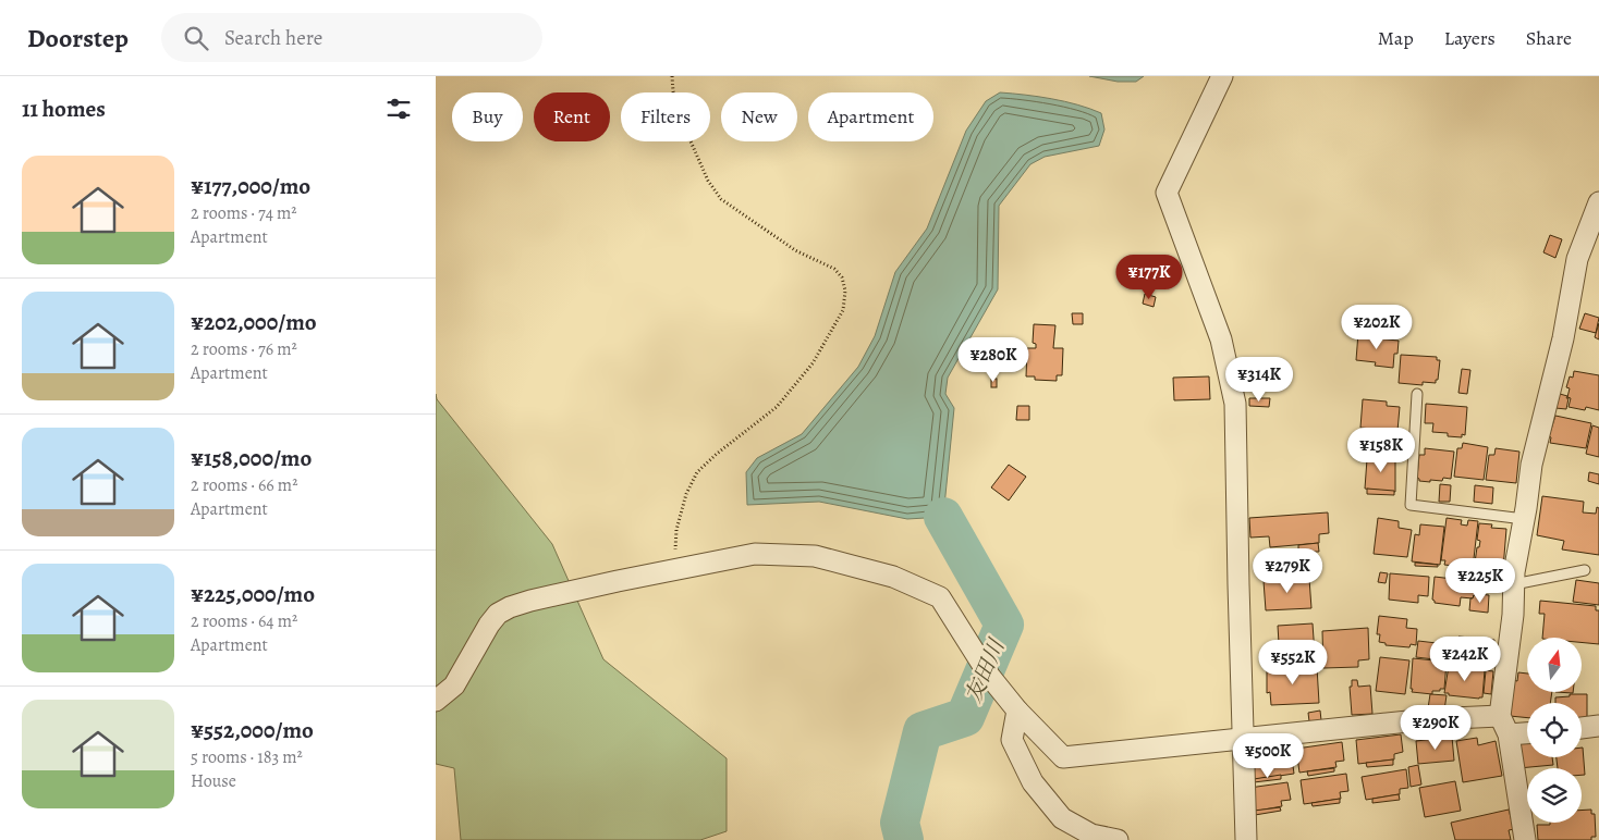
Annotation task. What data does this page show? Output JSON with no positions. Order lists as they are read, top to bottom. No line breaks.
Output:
{"water":["友田川"],"north":"top","page":{"header":"Doorstep","search":"Search here","nav":["Map","Layers","Share"],"heading":"11 homes","chip":["Buy","Rent","Filters","New","Apartment"],"list":[{"name":"¥177,000/mo","note":"2 rooms · 74 m² · Apartment"},{"name":"¥202,000/mo","note":"2 rooms · 76 m² · Apartment"},{"name":"¥158,000/mo","note":"2 rooms · 66 m² · Apartment"},{"name":"¥225,000/mo","note":"2 rooms · 64 m² · Apartment"},{"name":"¥552,000/mo","note":"5 rooms · 183 m² · House"}],"price":["¥177K","¥202K","¥280K","¥314K","¥158K","¥279K","¥225K","¥242K","¥552K","¥290K","¥500K"]}}
